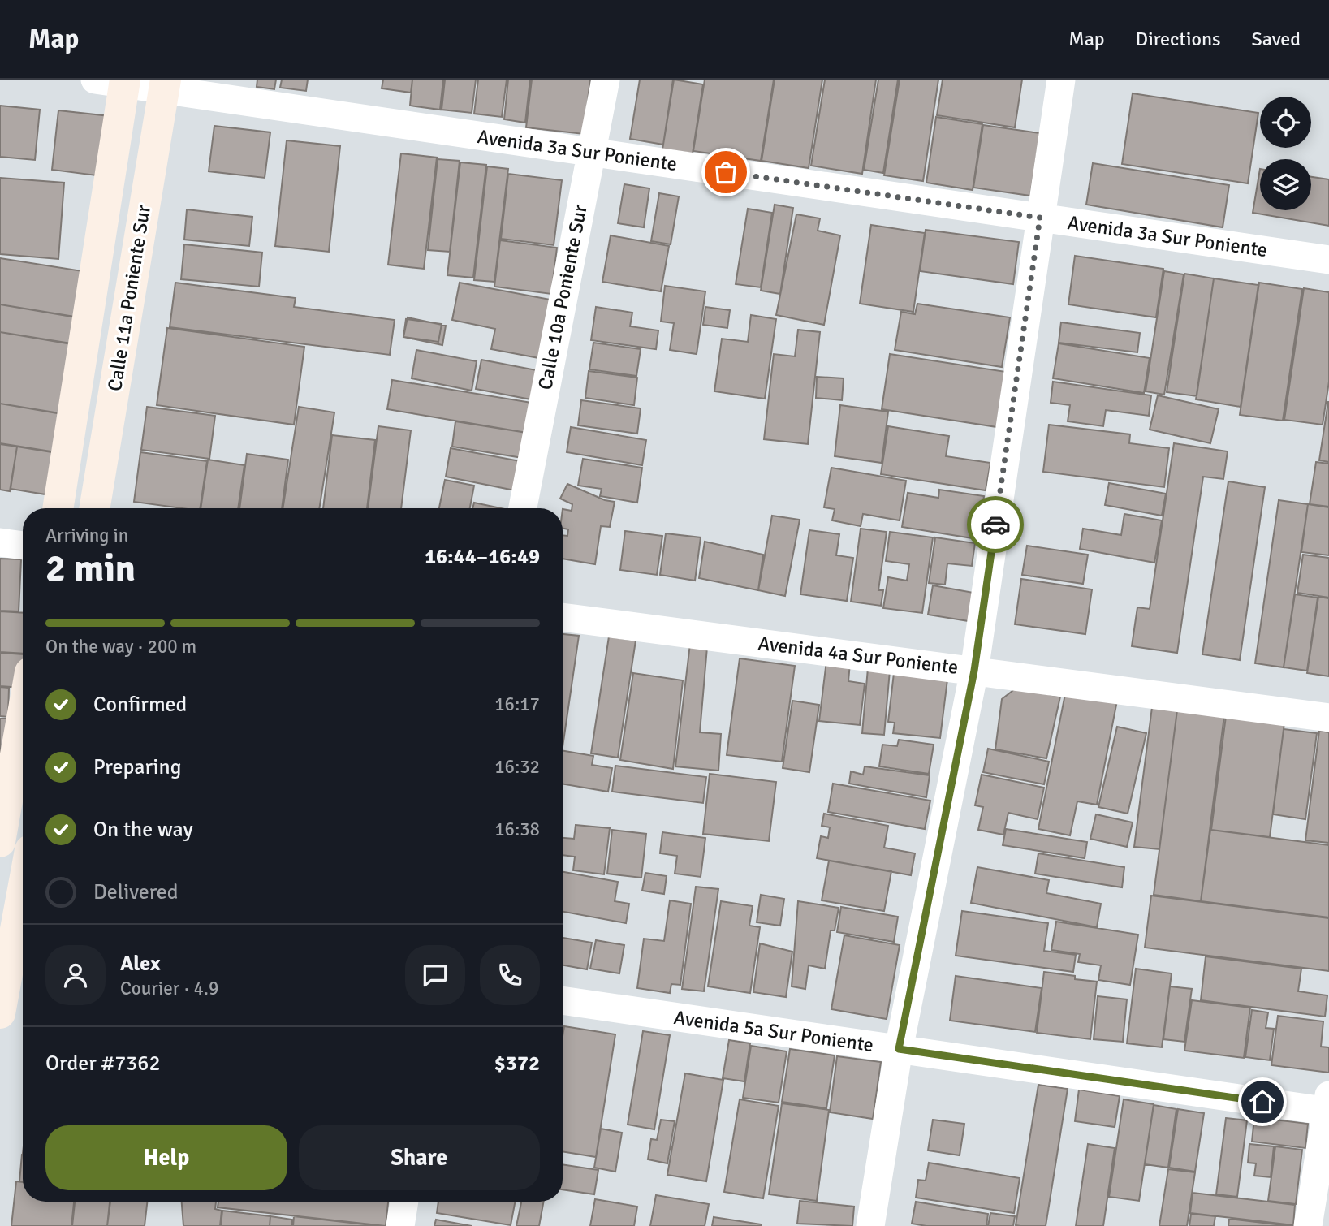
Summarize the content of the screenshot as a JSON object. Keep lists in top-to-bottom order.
{
  "streets": {
    "main road": ["Calle 11a Poniente Sur"],
    "street": [
      "Avenida 3a Sur Poniente",
      "Calle 10a Poniente Sur",
      "Avenida 4a Sur Poniente",
      "Avenida 5a Sur Poniente"
    ]
  },
  "crossings": [
    ["Avenida 3a Sur Poniente", "Calle 10a Poniente Sur"],
    ["Avenida 3a Sur Poniente", "Calle 11a Poniente Sur"]
  ],
  "page": {
    "header": "Map",
    "nav": ["Map", "Directions", "Saved"],
    "heading": ["2 min", "Arriving in", "16:44–16:49"],
    "panel": [
      "Alex",
      "Courier · 4.9",
      "Order #7362",
      "$372"
    ],
    "bar": "On the way · 200 m",
    "list": [
      ["Confirmed", "16:17"],
      ["Preparing", "16:32"],
      ["On the way", "16:38"],
      "Delivered"
    ],
    "buttons": ["Help", "Share"]
  }
}
